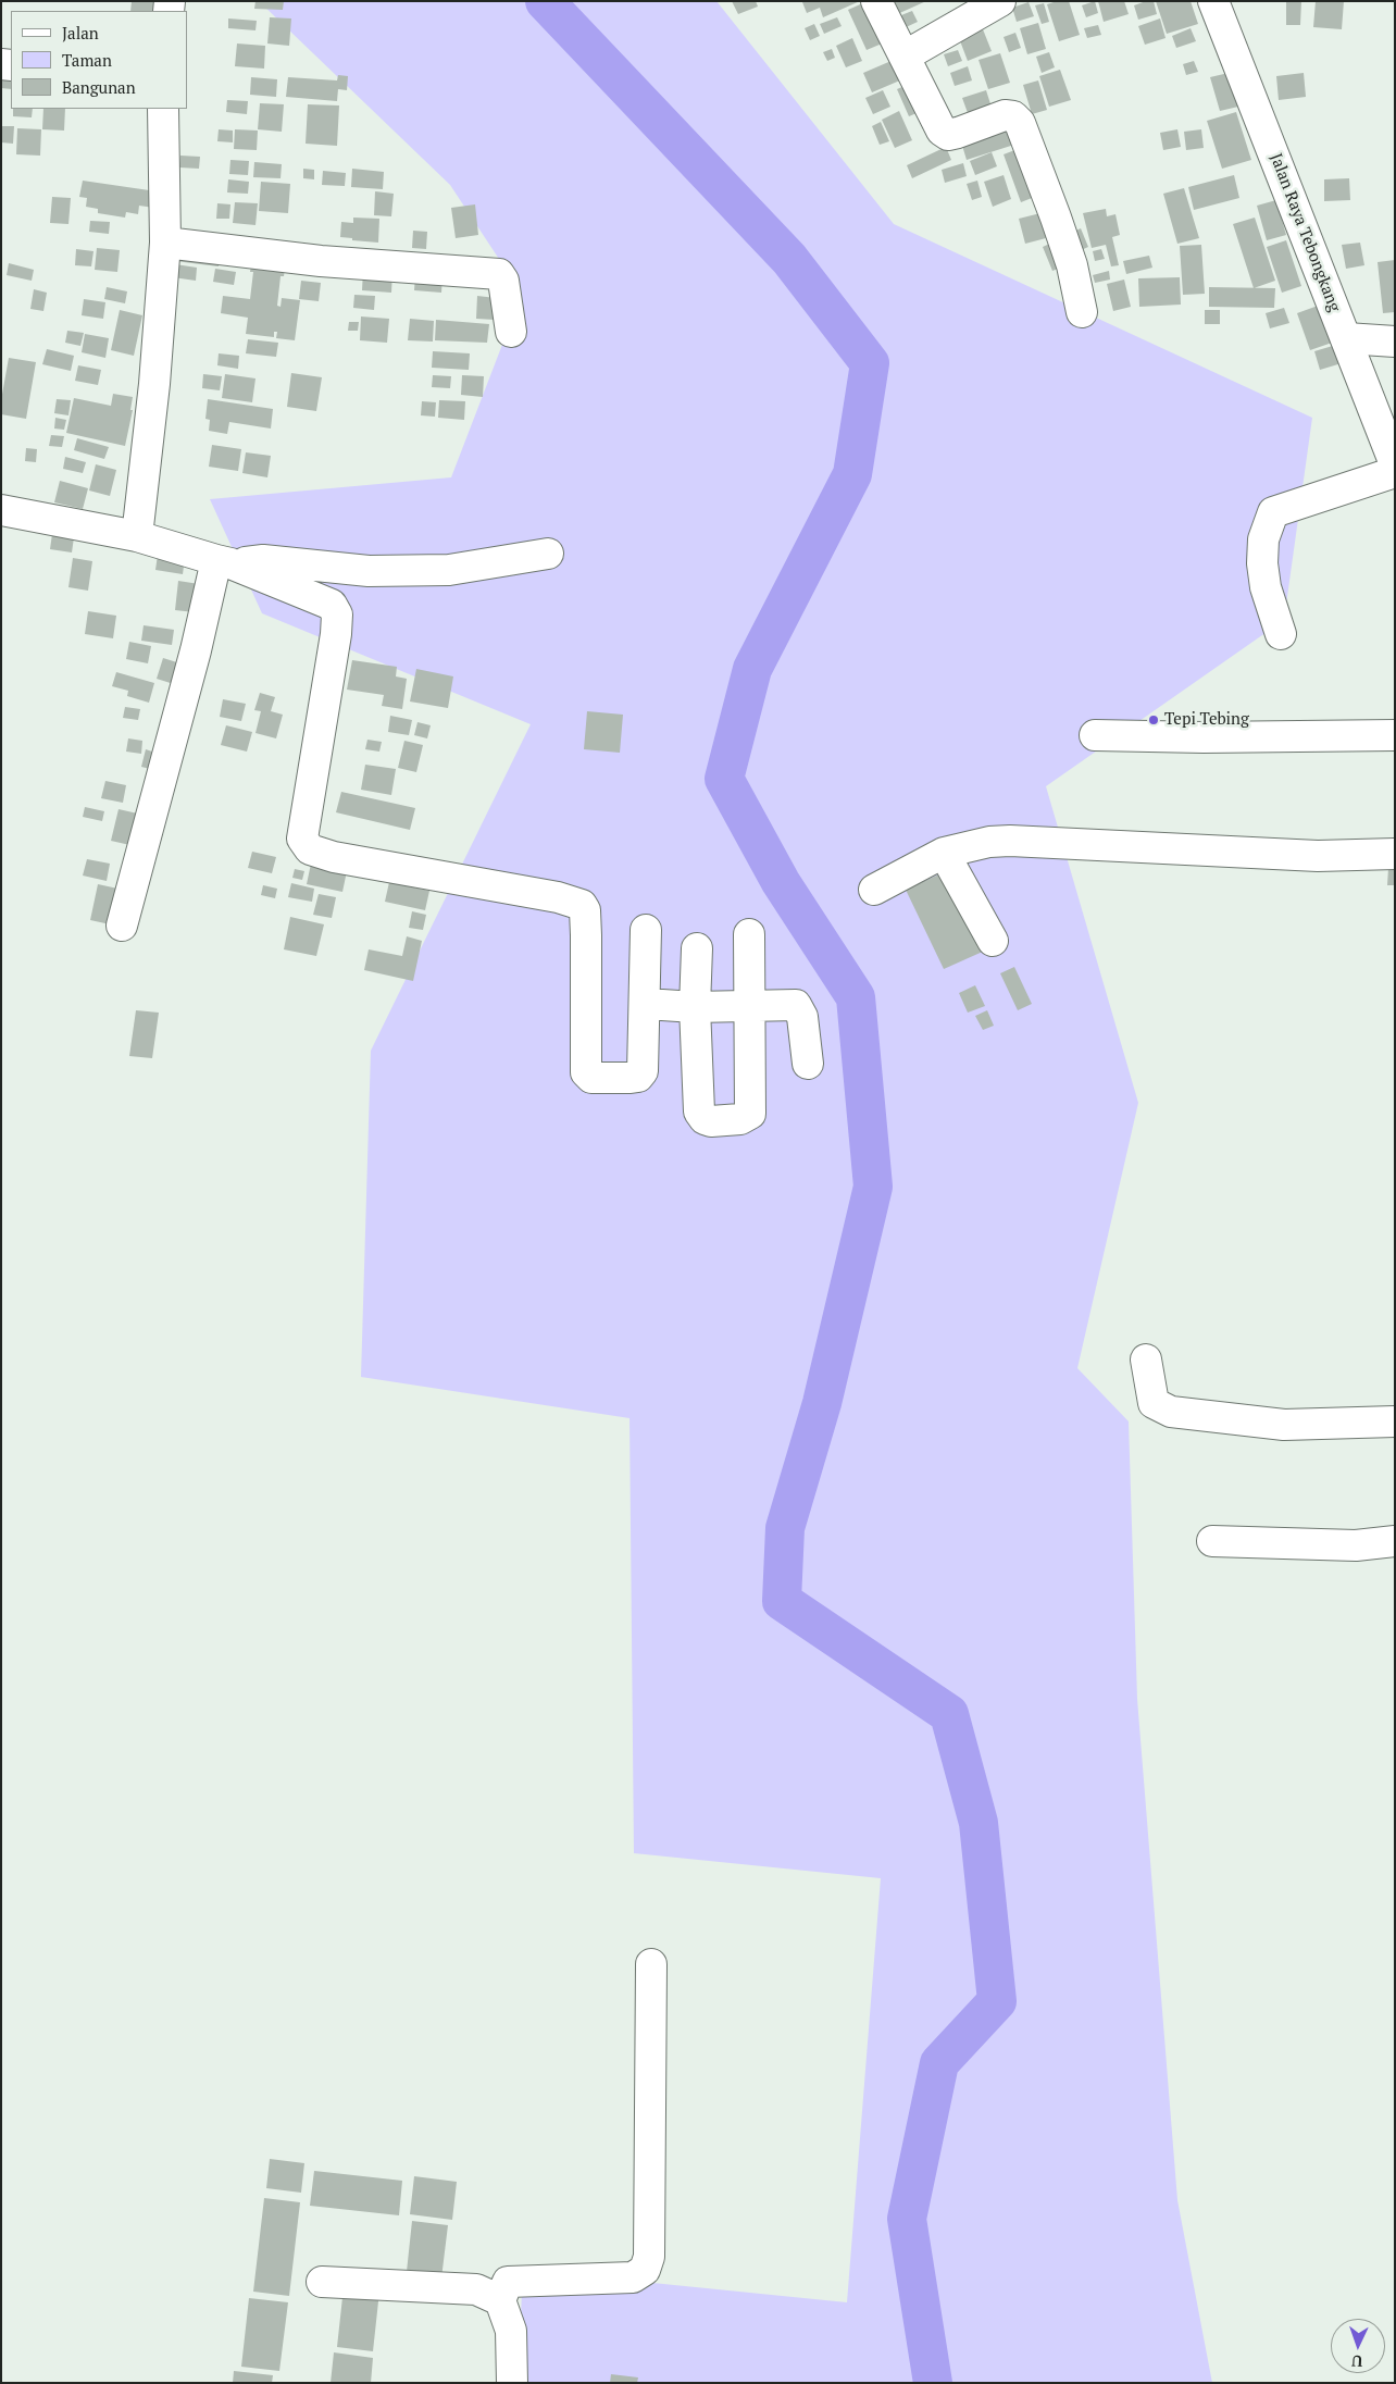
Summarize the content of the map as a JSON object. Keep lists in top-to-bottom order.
{
  "streets": {
    "street": ["Jalan Raya Tebongkang"]
  },
  "places": ["Tepi Tebing"],
  "legend": ["Jalan", "Taman", "Bangunan"],
  "north": "bottom"
}
